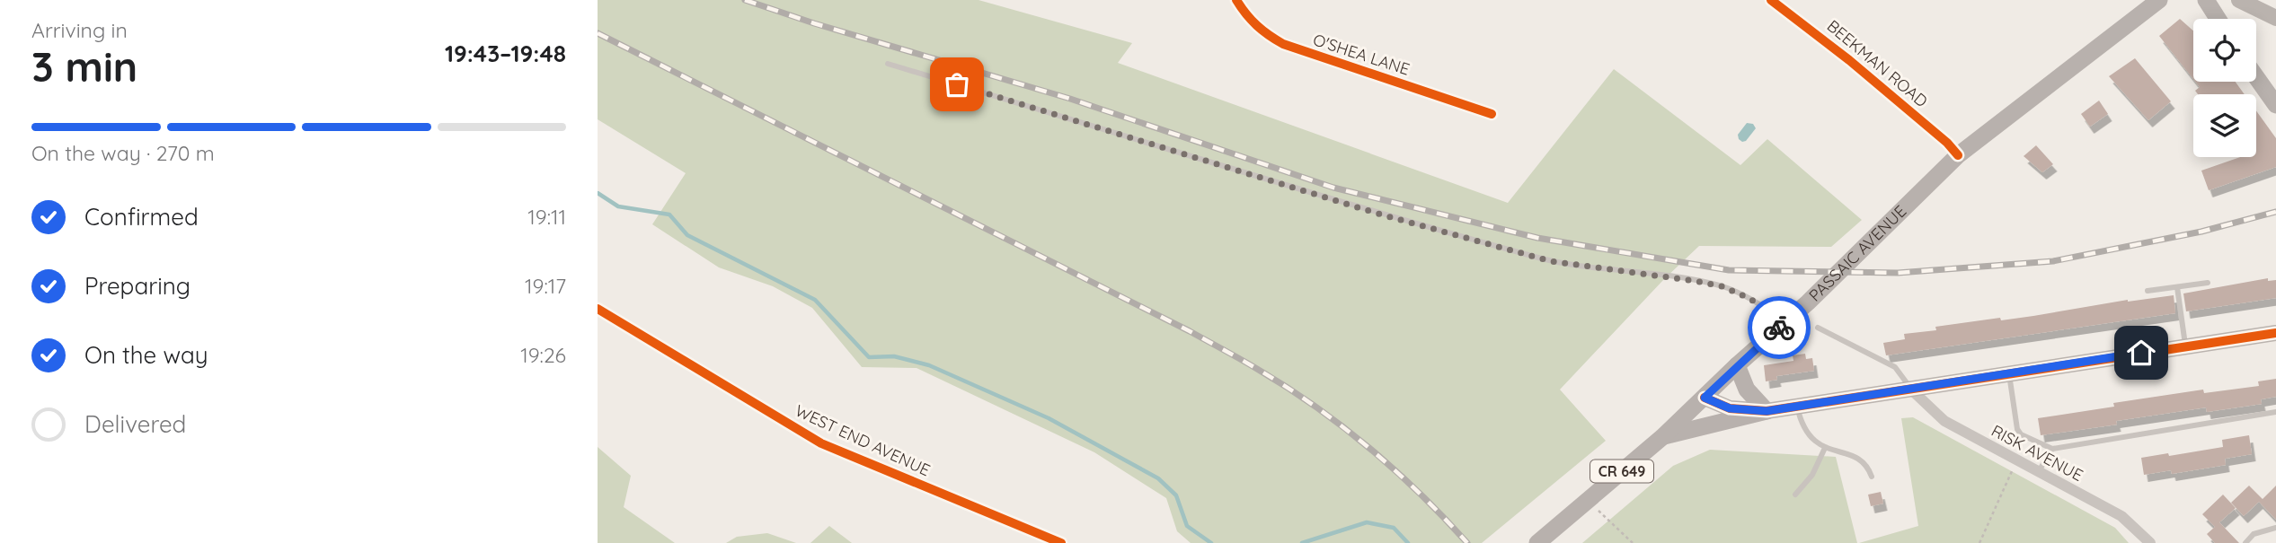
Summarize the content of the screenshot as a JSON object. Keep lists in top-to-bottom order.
{
  "streets": {
    "main road": ["PASSAIC AVENUE", "CR 649"],
    "street": [
      "O'SHEA LANE",
      "BEEKMAN ROAD",
      "WEST END AVENUE",
      "RISK AVENUE"
    ]
  },
  "crossings": [
    ["BEEKMAN ROAD", "PASSAIC AVENUE"]
  ],
  "page": {
    "heading": ["3 min", "Arriving in", "19:43–19:48"],
    "bar": "On the way · 270 m",
    "list": [
      ["Confirmed", "19:11"],
      ["Preparing", "19:17"],
      ["On the way", "19:26"],
      "Delivered"
    ]
  }
}
